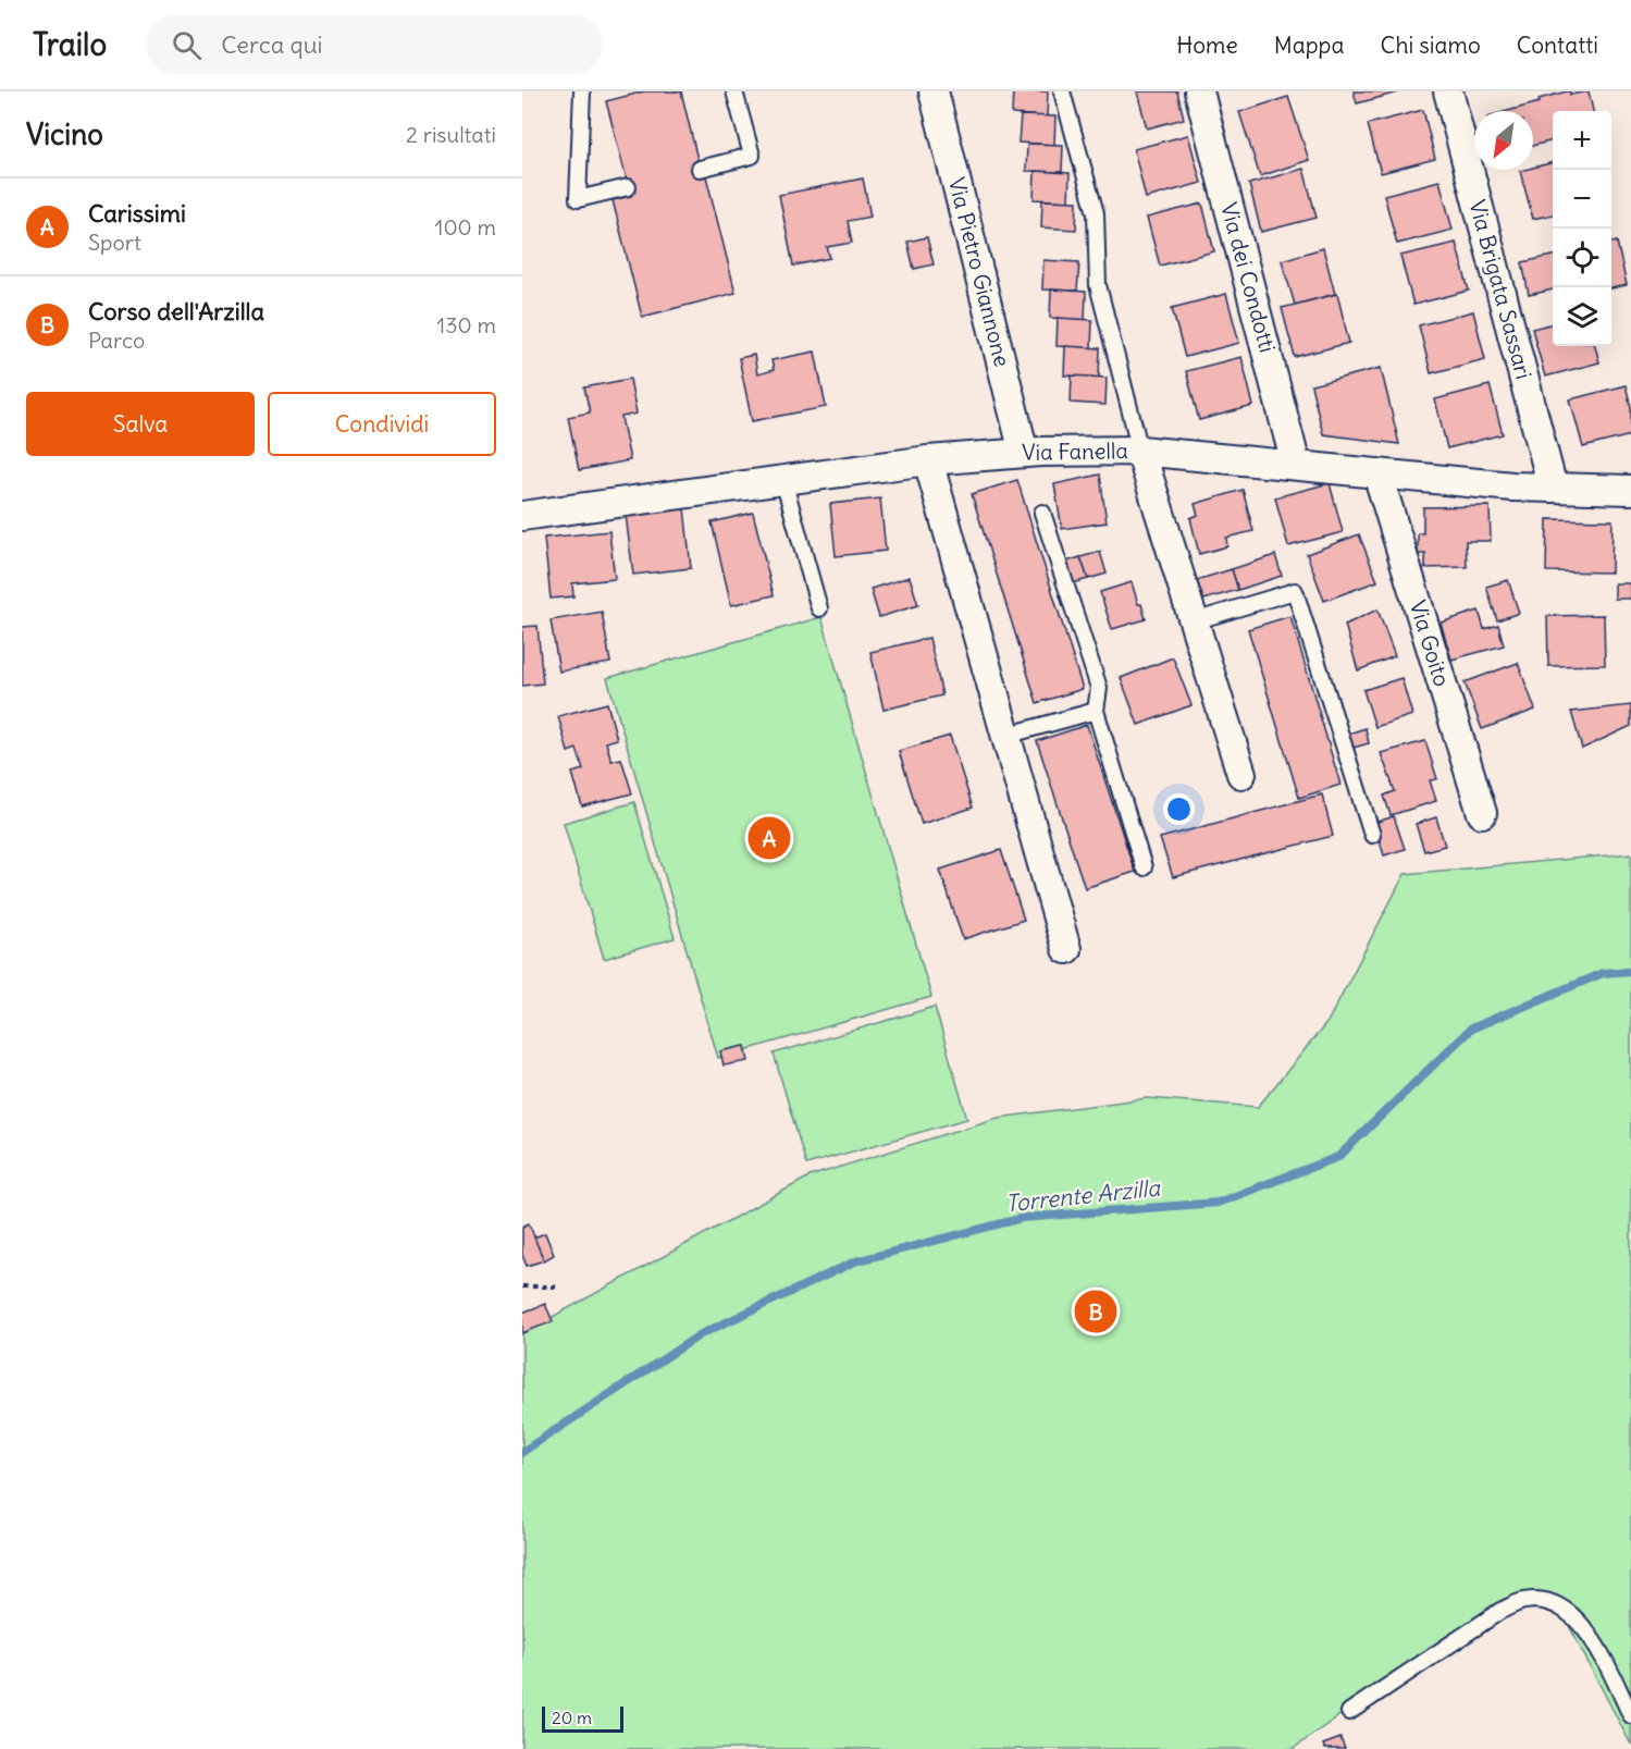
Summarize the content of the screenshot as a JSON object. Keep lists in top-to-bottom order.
{
  "streets": {
    "street": [
      "Via Pietro Giannone",
      "Via dei Condotti",
      "Via Brigata Sassari",
      "Via Fanella",
      "Via Goito"
    ]
  },
  "crossings": [
    ["Via Pietro Giannone", "Via Fanella"],
    ["Via dei Condotti", "Via Fanella"],
    ["Via Brigata Sassari", "Via Fanella"],
    ["Via Fanella", "Via Goito"]
  ],
  "water": ["Torrente Arzilla"],
  "scale_bar": "20 m",
  "north": "bottom left",
  "page": {
    "header": "Trailo",
    "search": "Cerca qui",
    "nav": [
      "Home",
      "Mappa",
      "Chi siamo",
      "Contatti"
    ],
    "heading": ["Vicino", "2 risultati"],
    "map_buttons": ["+", "−"],
    "list": [
      {
        "mark": "A",
        "name": "Carissimi",
        "note": "Sport",
        "value": "100 m"
      },
      {
        "mark": "B",
        "name": "Corso dell'Arzilla",
        "note": "Parco",
        "value": "130 m"
      }
    ],
    "buttons": ["Salva", "Condividi"],
    "pins": ["A", "B"],
    "scale": "20 m"
  }
}
